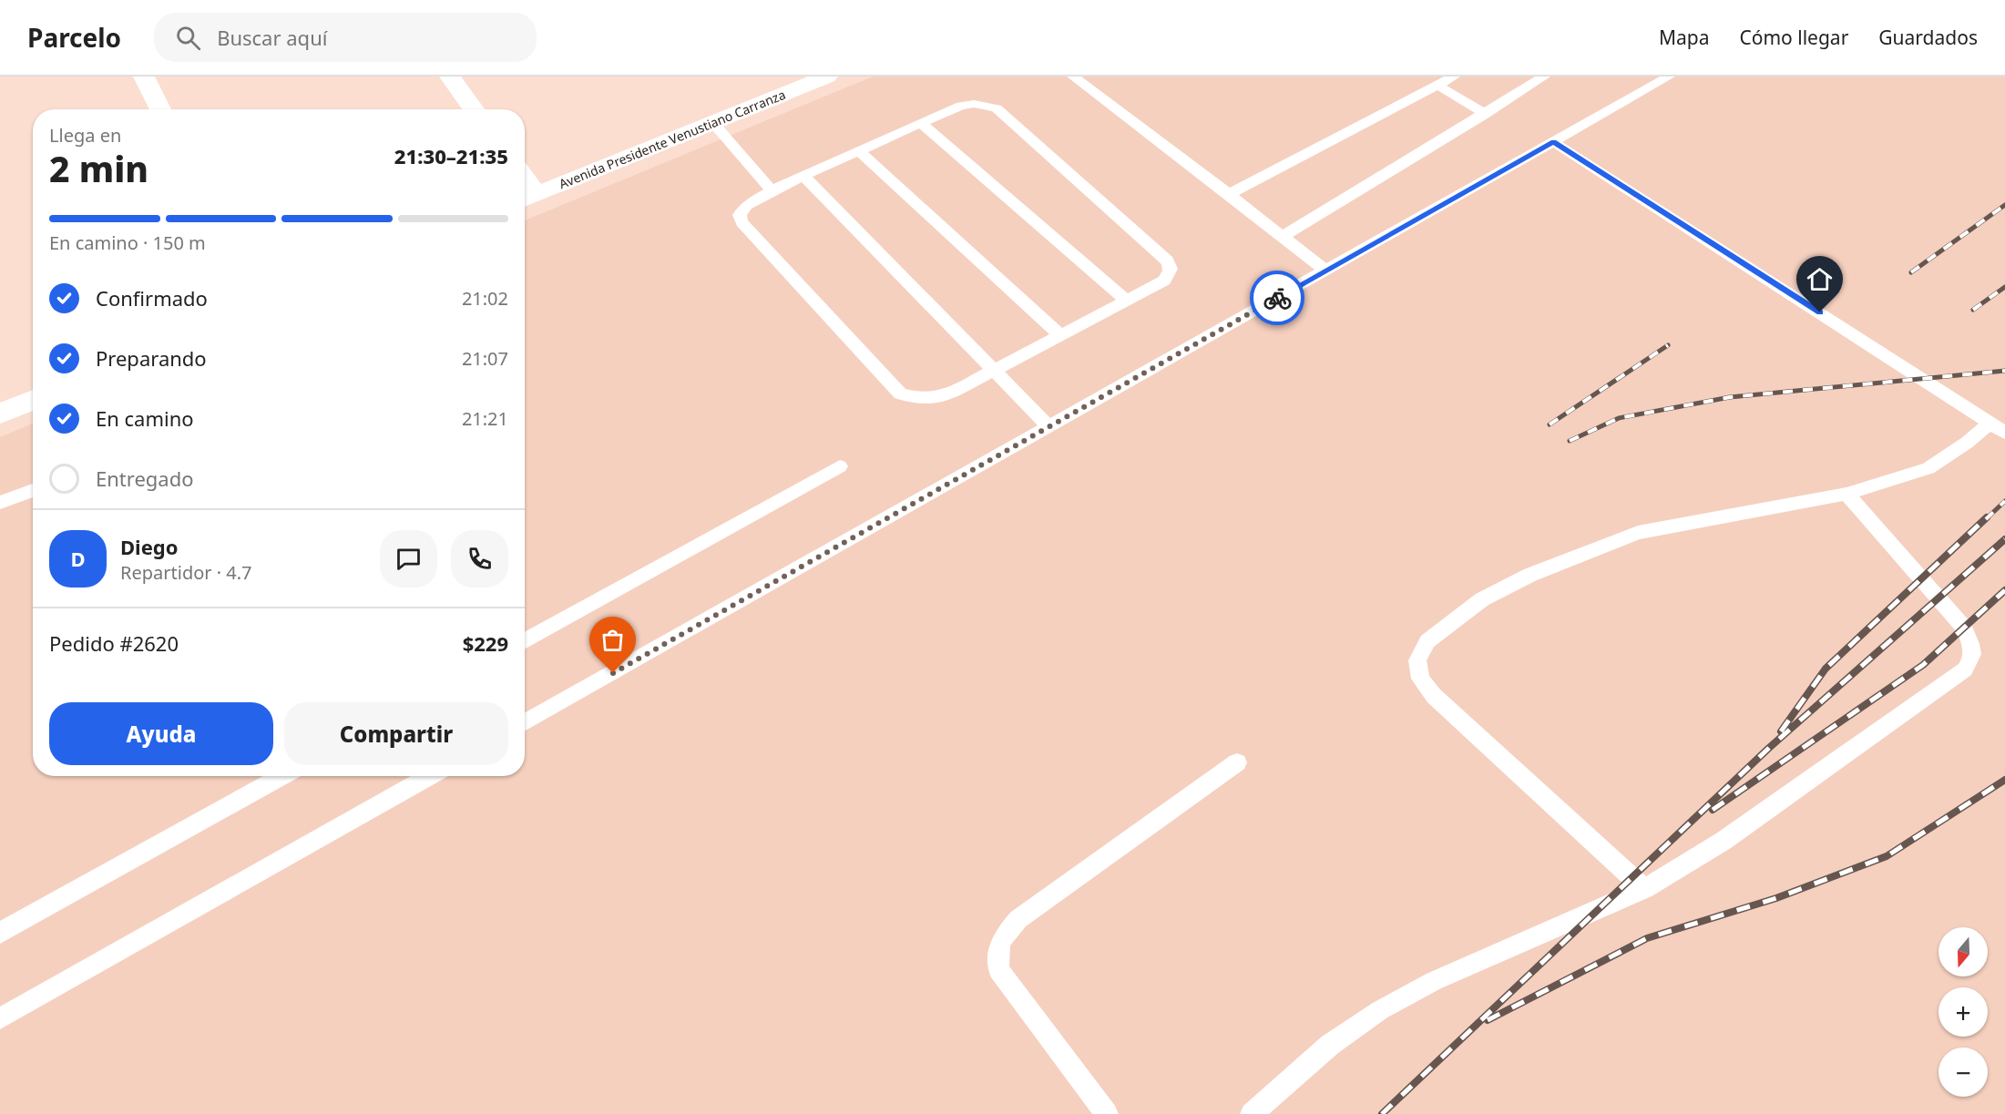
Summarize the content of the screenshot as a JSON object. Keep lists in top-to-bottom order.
{
  "streets": {
    "street": ["Avenida Presidente Venustiano Carranza"]
  },
  "north": "bottom",
  "page": {
    "header": "Parcelo",
    "search": "Buscar aquí",
    "nav": ["Mapa", "Cómo llegar", "Guardados"],
    "heading": ["2 min", "Llega en", "21:30–21:35"],
    "panel": [
      "Diego",
      "Repartidor · 4.7",
      "Pedido #2620",
      "$229"
    ],
    "bar": "En camino · 150 m",
    "list": [
      ["Confirmado", "21:02"],
      ["Preparando", "21:07"],
      ["En camino", "21:21"],
      "Entregado"
    ],
    "round": "D",
    "buttons": ["Ayuda", "Compartir"],
    "map_buttons": ["+", "−"]
  }
}
